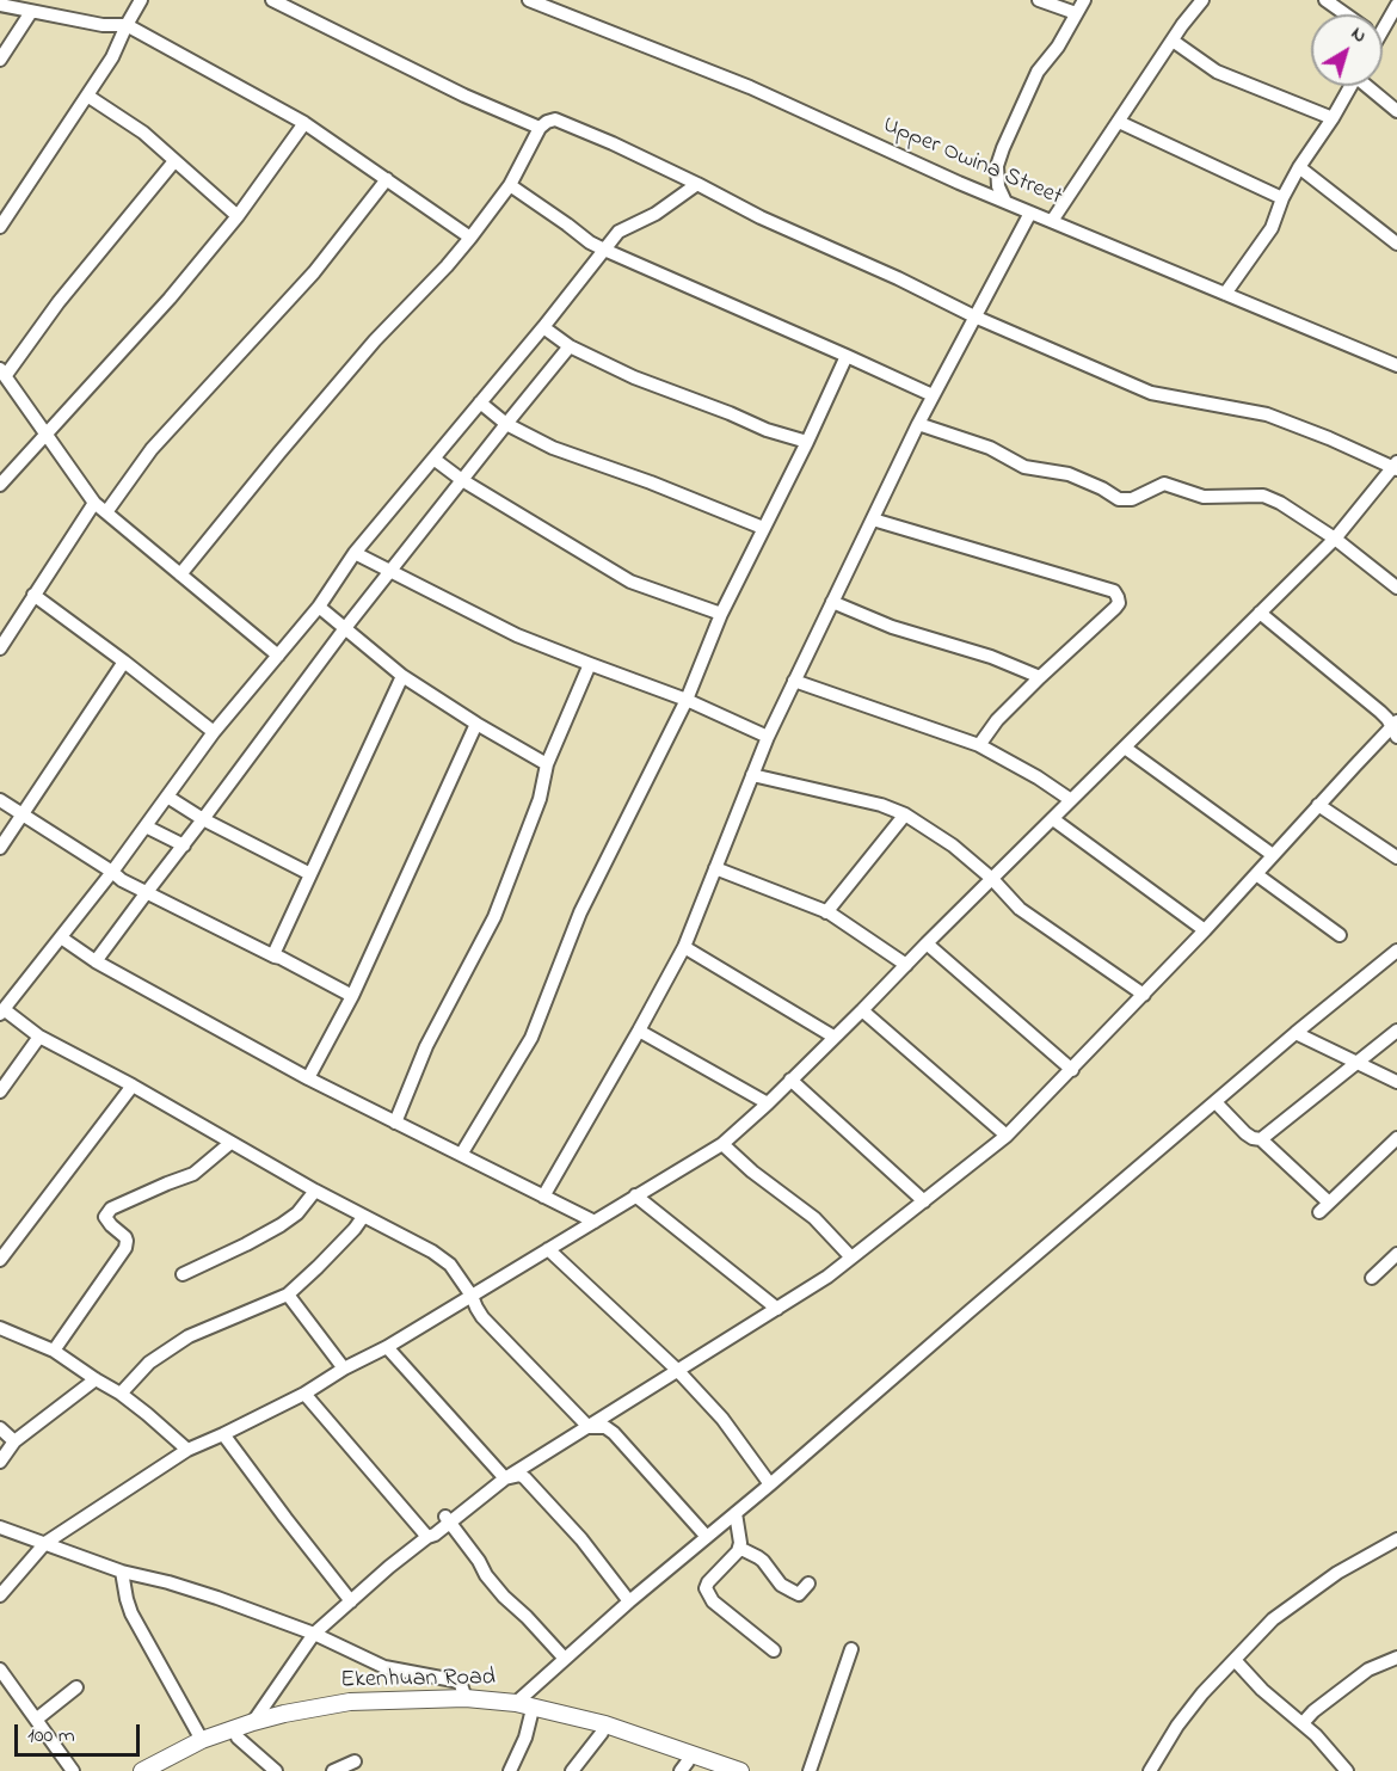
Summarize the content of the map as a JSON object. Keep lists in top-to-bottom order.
{
  "streets": {
    "main road": ["Ekenhuan Road"],
    "street": ["Upper Owina Street"]
  },
  "scale_bar": "100 m",
  "north": "top right"
}
